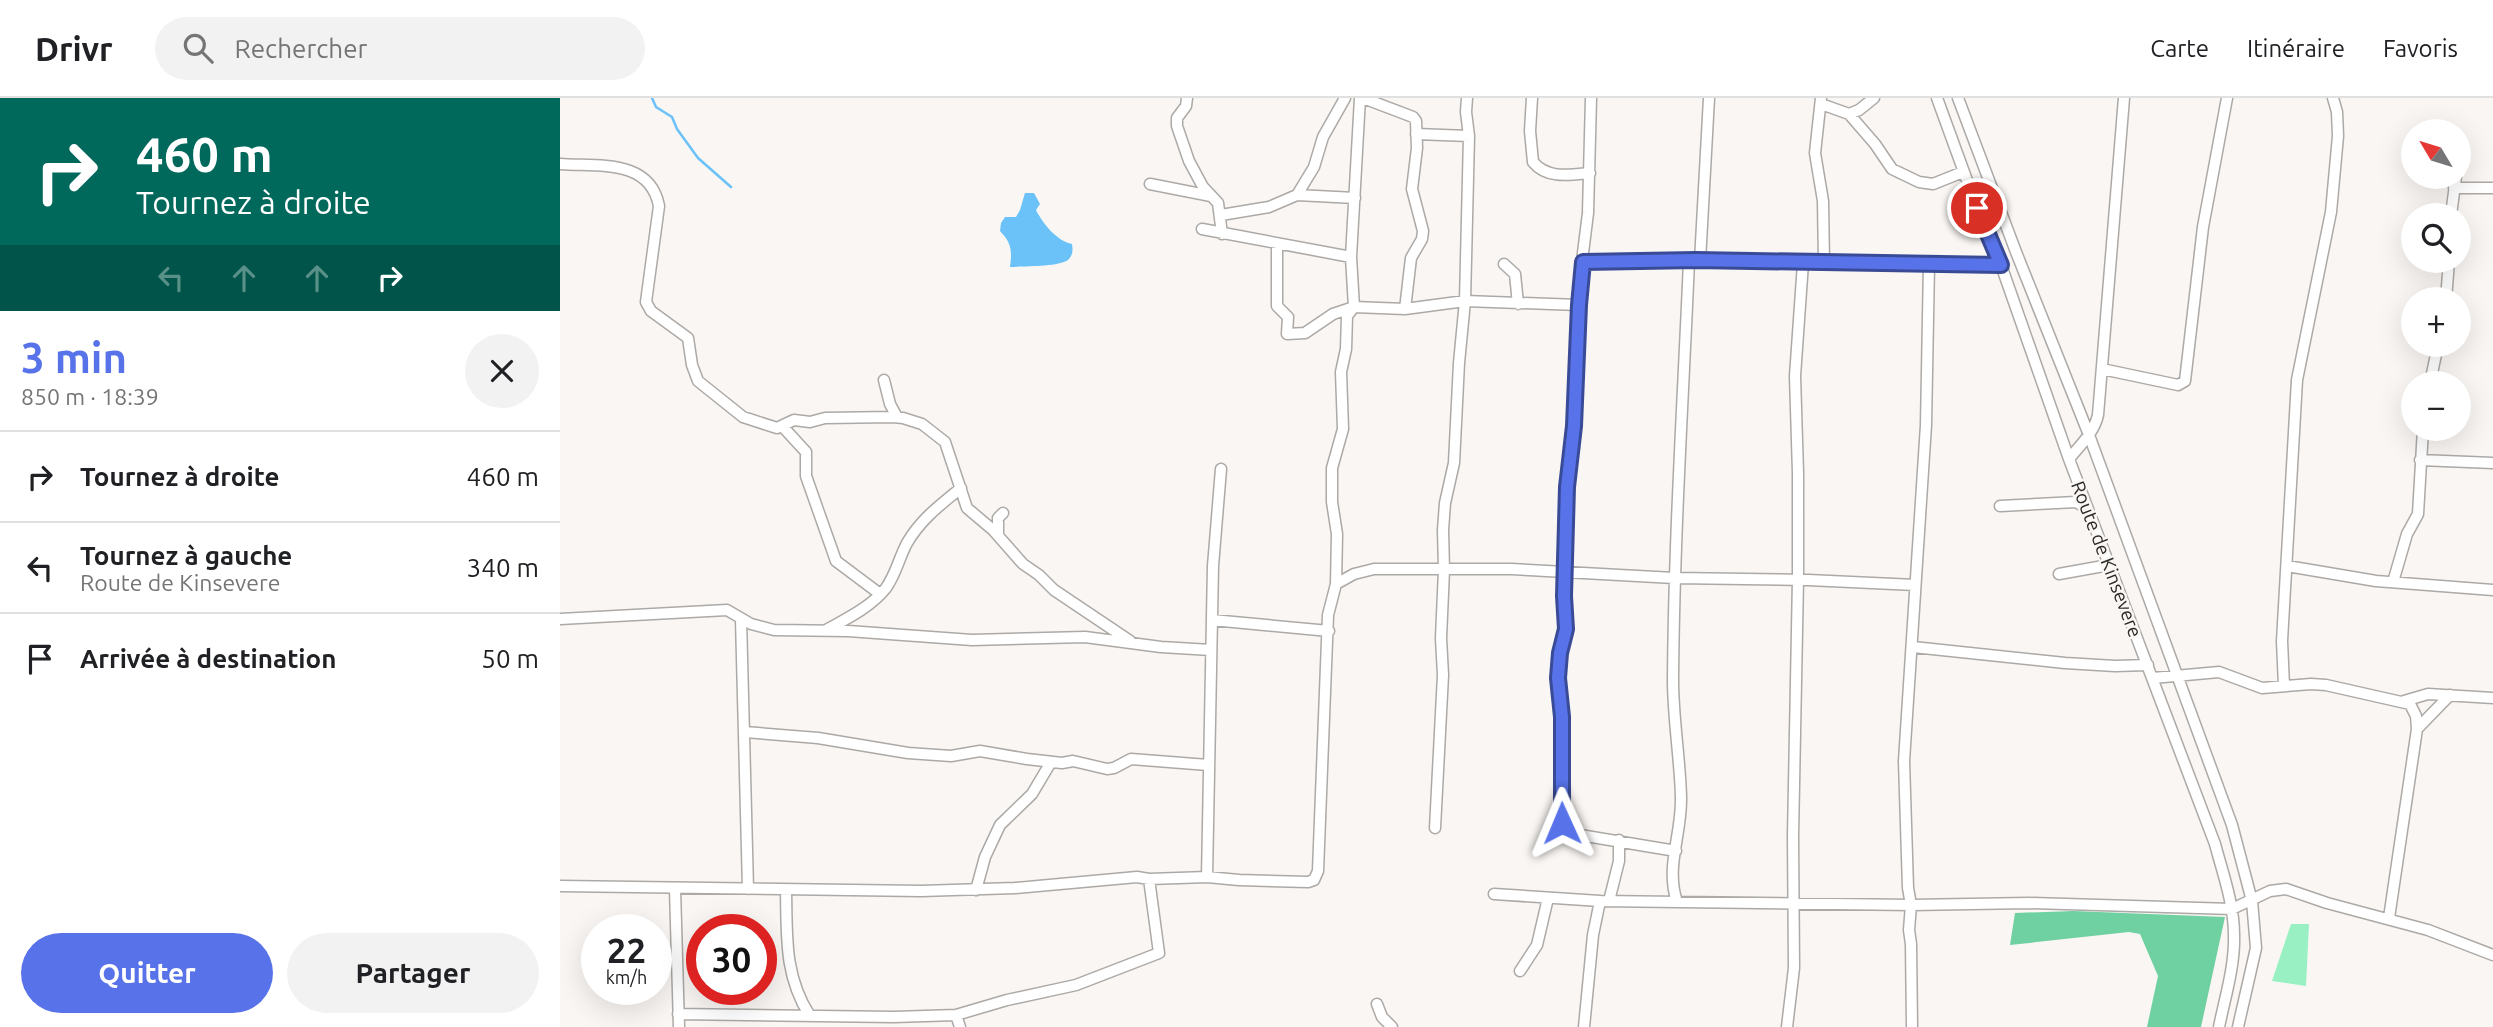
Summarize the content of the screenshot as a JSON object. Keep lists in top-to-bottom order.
{
  "streets": {
    "street": ["Route de Kinsevere"]
  },
  "north": "top left",
  "page": {
    "header": "Drivr",
    "search": "Rechercher",
    "nav": ["Carte", "Itinéraire", "Favoris"],
    "turn": ["460 m", "Tournez à droite"],
    "map_buttons": ["+", "−"],
    "heading": ["3 min", "850 m · 18:39"],
    "list": [
      {
        "name": "Tournez à droite",
        "value": "460 m"
      },
      {
        "name": "Tournez à gauche",
        "note": "Route de Kinsevere",
        "value": "340 m"
      },
      {
        "name": "Arrivée à destination",
        "value": "50 m"
      }
    ],
    "speed": "22 km/h",
    "limit": "30",
    "buttons": ["Quitter", "Partager"]
  }
}
